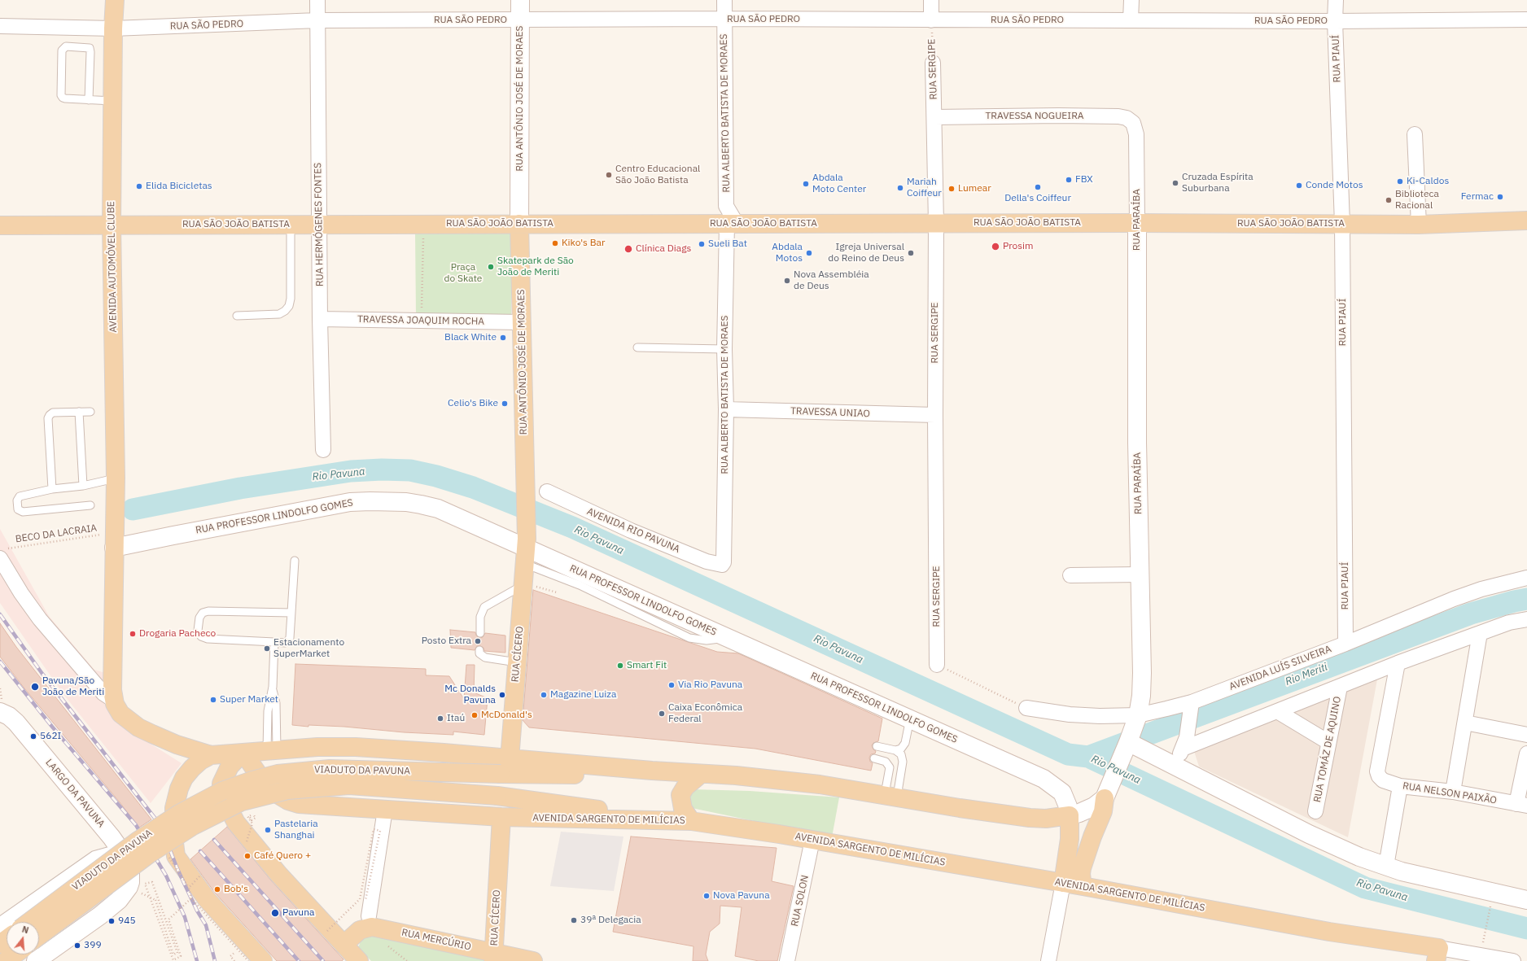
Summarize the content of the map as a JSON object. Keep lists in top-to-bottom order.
{
  "streets": {
    "main road": [
      "RUA ANTÔNIO JOSÉ DE MORAES",
      "RUA SÃO JOÃO BATISTA",
      "AVENIDA AUTOMÓVEL CLUBE",
      "RUA PROFESSOR LINDOLFO GOMES",
      "RUA CÍCERO",
      "VIADUTO DA PAVUNA",
      "AVENIDA SARGENTO DE MILÍCIAS",
      "RUA MERCÚRIO"
    ],
    "street": [
      "RUA SÃO PEDRO",
      "RUA PIAUÍ",
      "RUA SERGIPE",
      "RUA ALBERTO BATISTA DE MORAES",
      "TRAVESSA NOGUEIRA",
      "RUA PARAÍBA",
      "RUA HERMÓGENES FONTES",
      "TRAVESSA JOAQUIM ROCHA",
      "TRAVESSA UNIAO",
      "AVENIDA RIO PAVUNA",
      "AVENIDA LUÍS SILVEIRA",
      "RUA TOMÁZ DE AQUINO",
      "LARGO DA PAVUNA",
      "RUA NELSON PAIXÃO",
      "RUA SOLON"
    ],
    "path": ["BECO DA LACRAIA"]
  },
  "crossings": [
    ["RUA SÃO PEDRO", "RUA PIAUÍ"],
    ["RUA SÃO PEDRO", "RUA SERGIPE"],
    ["RUA SÃO PEDRO", "RUA ANTÔNIO JOSÉ DE MORAES"],
    ["RUA SÃO PEDRO", "RUA ALBERTO BATISTA DE MORAES"],
    ["RUA SÃO PEDRO", "RUA HERMÓGENES FONTES"],
    ["RUA SÃO PEDRO", "AVENIDA AUTOMÓVEL CLUBE"],
    ["RUA PIAUÍ", "RUA SÃO JOÃO BATISTA"],
    ["RUA PIAUÍ", "AVENIDA LUÍS SILVEIRA"],
    ["RUA SERGIPE", "TRAVESSA NOGUEIRA"],
    ["RUA SERGIPE", "RUA SÃO JOÃO BATISTA"],
    ["RUA SERGIPE", "TRAVESSA UNIAO"],
    ["RUA ANTÔNIO JOSÉ DE MORAES", "RUA SÃO JOÃO BATISTA"],
    ["RUA ANTÔNIO JOSÉ DE MORAES", "TRAVESSA JOAQUIM ROCHA"],
    ["RUA ANTÔNIO JOSÉ DE MORAES", "RUA PROFESSOR LINDOLFO GOMES"],
    ["RUA ANTÔNIO JOSÉ DE MORAES", "RUA CÍCERO"],
    ["RUA ALBERTO BATISTA DE MORAES", "RUA SÃO JOÃO BATISTA"],
    ["RUA ALBERTO BATISTA DE MORAES", "TRAVESSA UNIAO"],
    ["RUA ALBERTO BATISTA DE MORAES", "AVENIDA RIO PAVUNA"],
    ["TRAVESSA NOGUEIRA", "RUA PARAÍBA"],
    ["RUA PARAÍBA", "RUA SÃO JOÃO BATISTA"],
    ["RUA PARAÍBA", "AVENIDA LUÍS SILVEIRA"],
    ["RUA SÃO JOÃO BATISTA", "RUA HERMÓGENES FONTES"],
    ["RUA SÃO JOÃO BATISTA", "AVENIDA AUTOMÓVEL CLUBE"],
    ["RUA HERMÓGENES FONTES", "TRAVESSA JOAQUIM ROCHA"],
    ["AVENIDA AUTOMÓVEL CLUBE", "RUA PROFESSOR LINDOLFO GOMES"],
    ["AVENIDA AUTOMÓVEL CLUBE", "BECO DA LACRAIA"],
    ["RUA PROFESSOR LINDOLFO GOMES", "BECO DA LACRAIA"],
    ["RUA PROFESSOR LINDOLFO GOMES", "RUA CÍCERO"],
    ["RUA PROFESSOR LINDOLFO GOMES", "AVENIDA SARGENTO DE MILÍCIAS"],
    ["RUA CÍCERO", "VIADUTO DA PAVUNA"],
    ["RUA CÍCERO", "AVENIDA SARGENTO DE MILÍCIAS"],
    ["RUA CÍCERO", "RUA MERCÚRIO"],
    ["VIADUTO DA PAVUNA", "AVENIDA SARGENTO DE MILÍCIAS"],
    ["AVENIDA SARGENTO DE MILÍCIAS", "RUA SOLON"]
  ],
  "water": ["Rio Pavuna", "Rio Meriti"],
  "parks": ["Praça do Skate"],
  "places": [
    "Centro Educacional São João Batista",
    "FBX",
    "Ki-Caldos",
    "Cruzada Espírita Suburbana",
    "Abdala Moto Center",
    "Conde Motos",
    "Elida Bicicletas",
    "Della's Coiffeur",
    "Mariah Coiffeur",
    "Lumear",
    "Fermac",
    "Biblioteca Racional",
    "Kiko's Bar",
    "Sueli Bat",
    "Prosim",
    "Clínica Diags",
    "Abdala Motos",
    "Igreja Universal do Reino de Deus",
    "Skatepark de São João de Meriti",
    "Nova Assembléia de Deus",
    "Black White",
    "Celio's Bike",
    "Drogaria Pacheco",
    "Posto Extra",
    "Estacionamento SuperMarket",
    "Smart Fit",
    "Via Rio Pavuna",
    "Pavuna/São João de Meriti",
    "Mc Donalds Pavuna",
    "Magazine Luiza",
    "Super Market",
    "Caixa Econômica Federal",
    "McDonald's",
    "Itaú",
    "562I",
    "Pastelaria Shanghai",
    "Café Quero +",
    "Bob's",
    "Nova Pavuna",
    "Pavuna",
    "39ª Delegacia",
    "945",
    "399"
  ],
  "north": "top"
}
